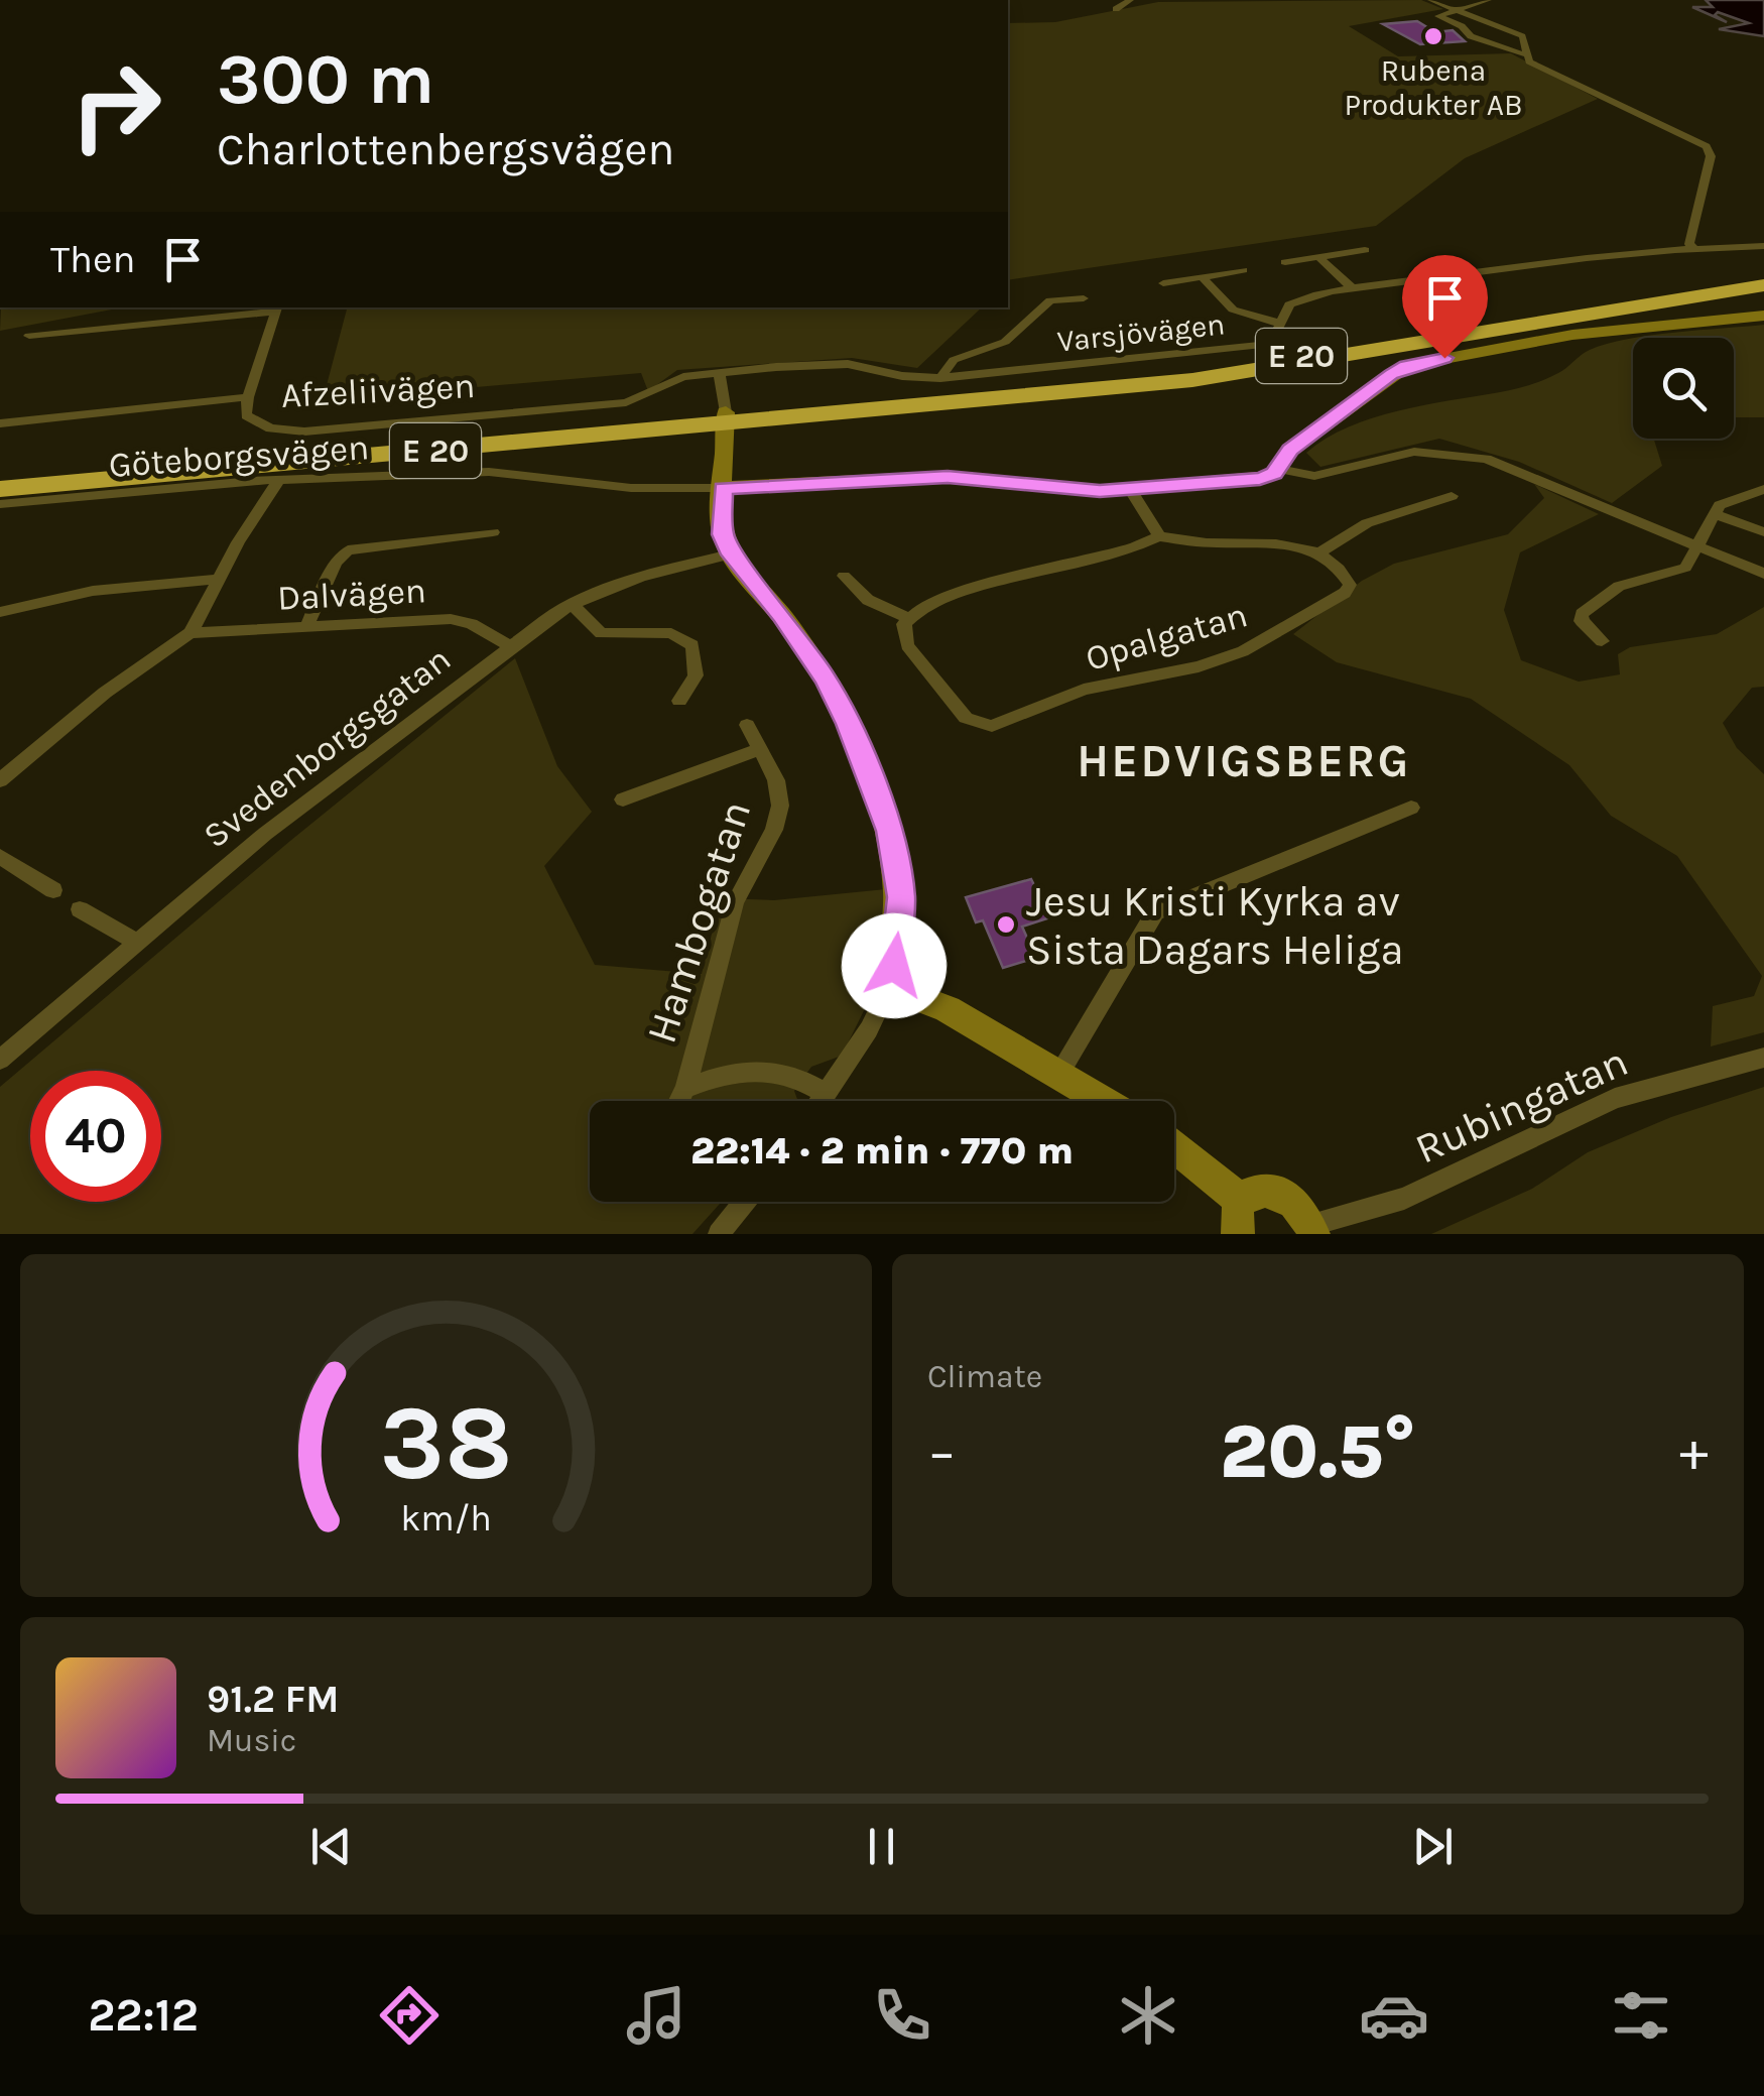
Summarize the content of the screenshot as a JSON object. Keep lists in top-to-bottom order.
{
  "streets": {
    "highway": ["E 20"],
    "street": [
      "Varsjövägen",
      "Afzeliivägen",
      "Göteborgsvägen",
      "Dalvägen",
      "Opalgatan",
      "Svedenborgsgatan",
      "Hambogatan",
      "Rubingatan"
    ]
  },
  "crossings": [
    ["Varsjövägen", "Afzeliivägen"],
    ["Dalvägen", "Svedenborgsgatan"]
  ],
  "districts": ["HEDVIGSBERG"],
  "places": ["Rubena Produkter AB", "Jesu Kristi Kyrka av Sista Dagars Heliga"],
  "page": {
    "turn": ["300 m", "Charlottenbergsvägen"],
    "then": "Then",
    "limit": "40",
    "trip": "22:14 · 2 min · 770 m",
    "tile": "Climate",
    "heat": ["−", "20.5°", "+"],
    "song": ["91.2 FM", "Music"],
    "tabs": "22:12",
    "gauge": ["38", "km/h"]
  }
}
